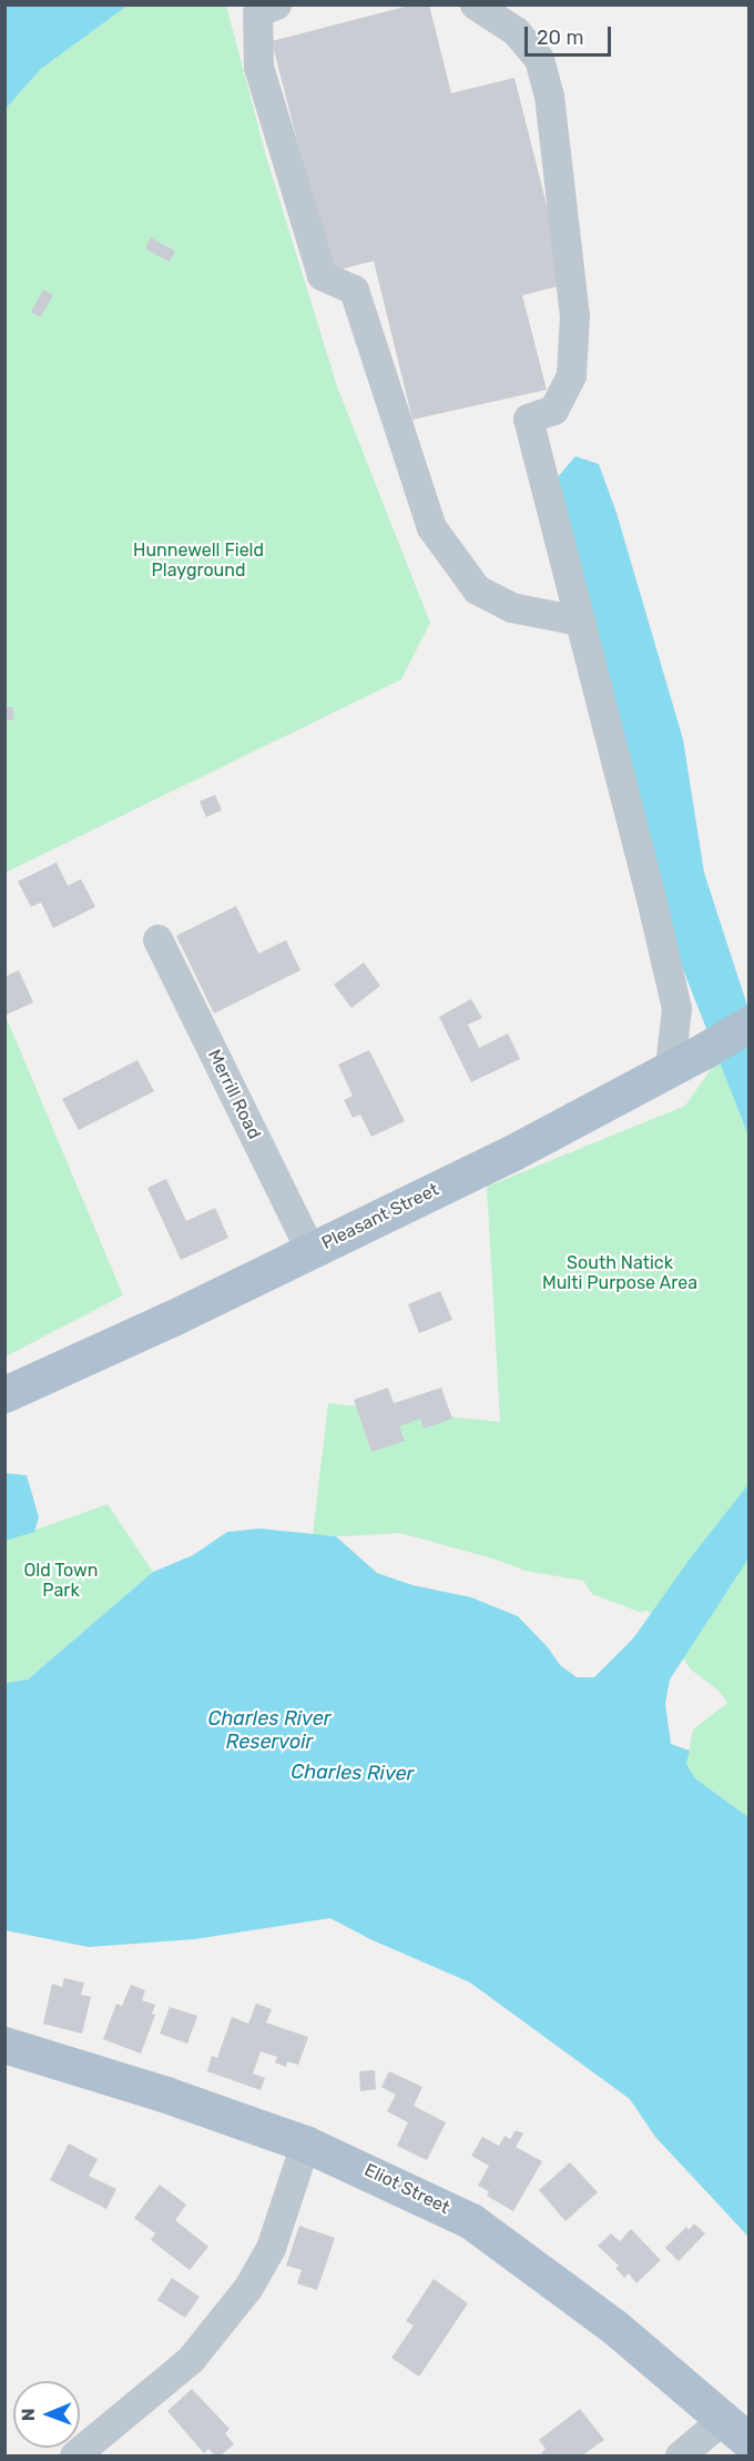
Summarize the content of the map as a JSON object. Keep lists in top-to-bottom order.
{
  "streets": {
    "main road": ["Pleasant Street", "Eliot Street"],
    "street": ["Merrill Road"]
  },
  "crossings": [
    ["Merrill Road", "Pleasant Street"]
  ],
  "water": ["Charles River Reservoir", "Charles River"],
  "parks": ["Hunnewell Field Playground", "South Natick Multi Purpose Area", "Old Town Park"],
  "scale_bar": "20 m",
  "north": "left"
}
